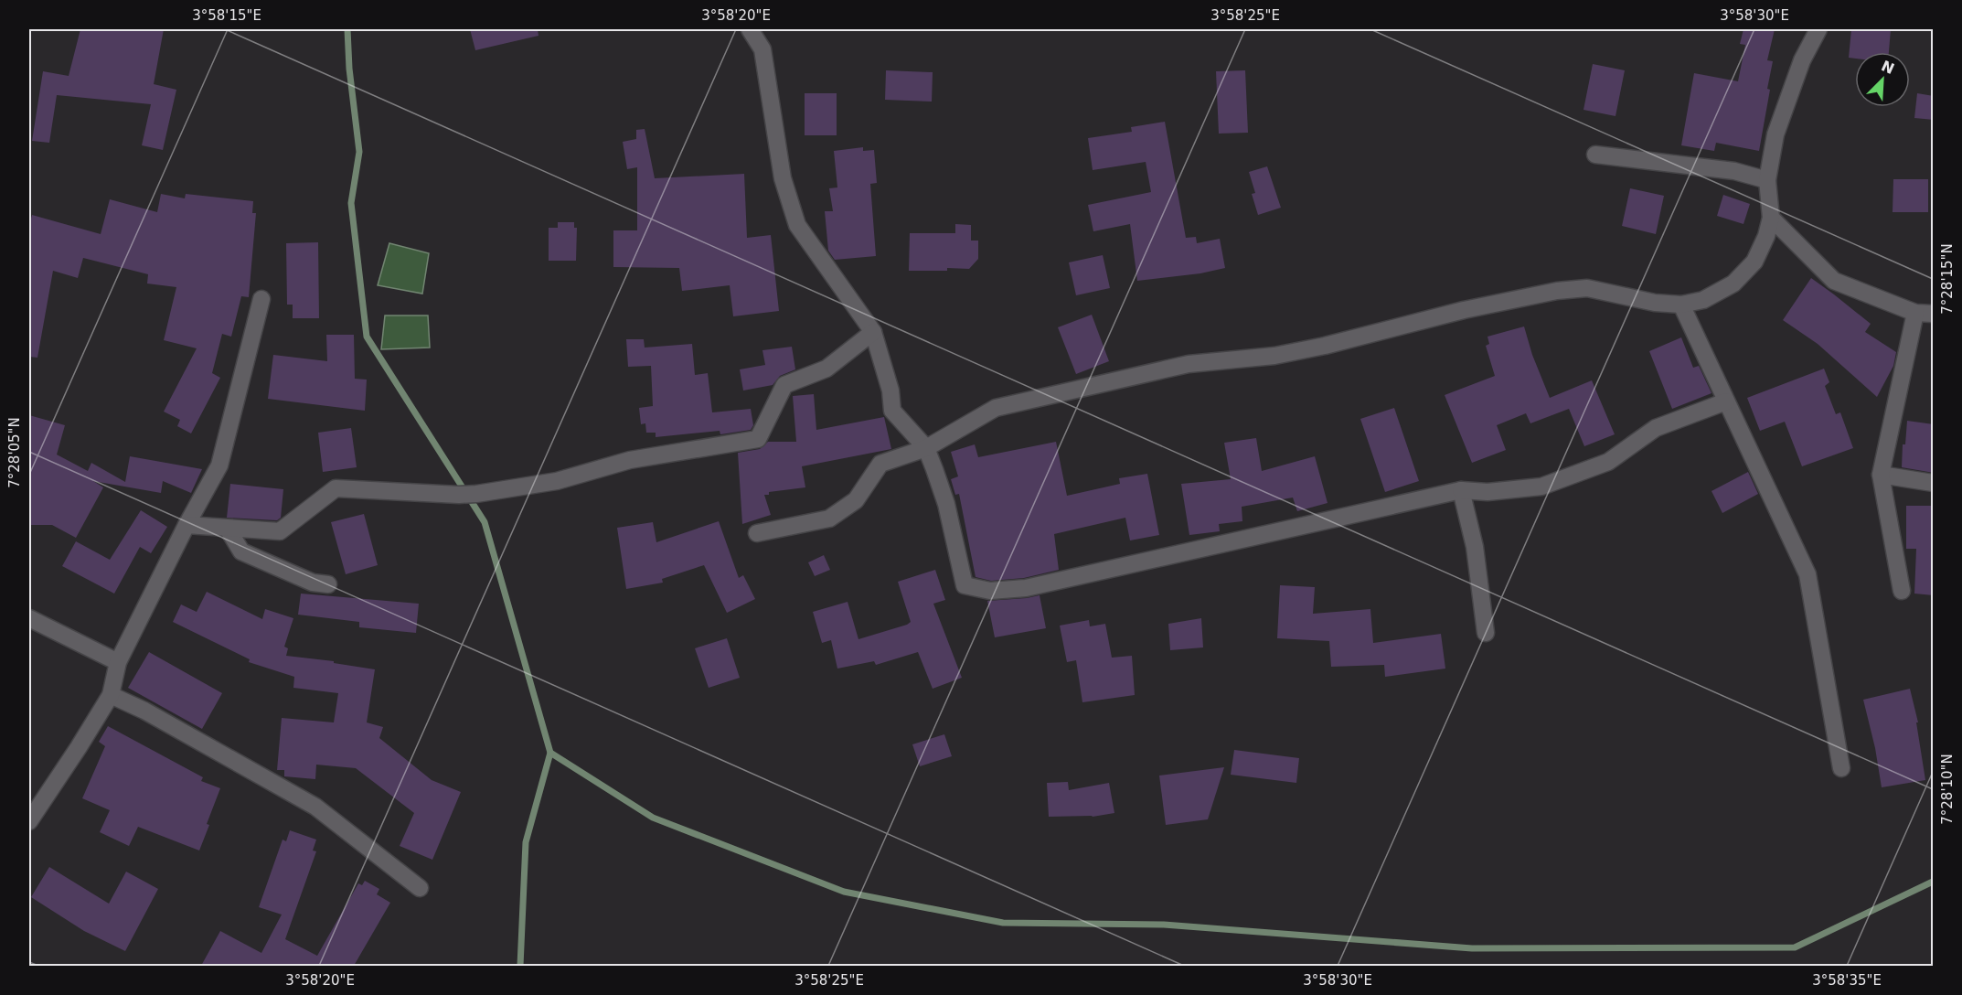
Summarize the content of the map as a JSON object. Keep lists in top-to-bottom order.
{
  "north": "top right",
  "coordinates": [
    "3°58'15\"E",
    "3°58'20\"E",
    "3°58'25\"E",
    "3°58'30\"E",
    "7°28'15\"N",
    "7°28'05\"N",
    "7°28'10\"N",
    "3°58'35\"E"
  ]
}
